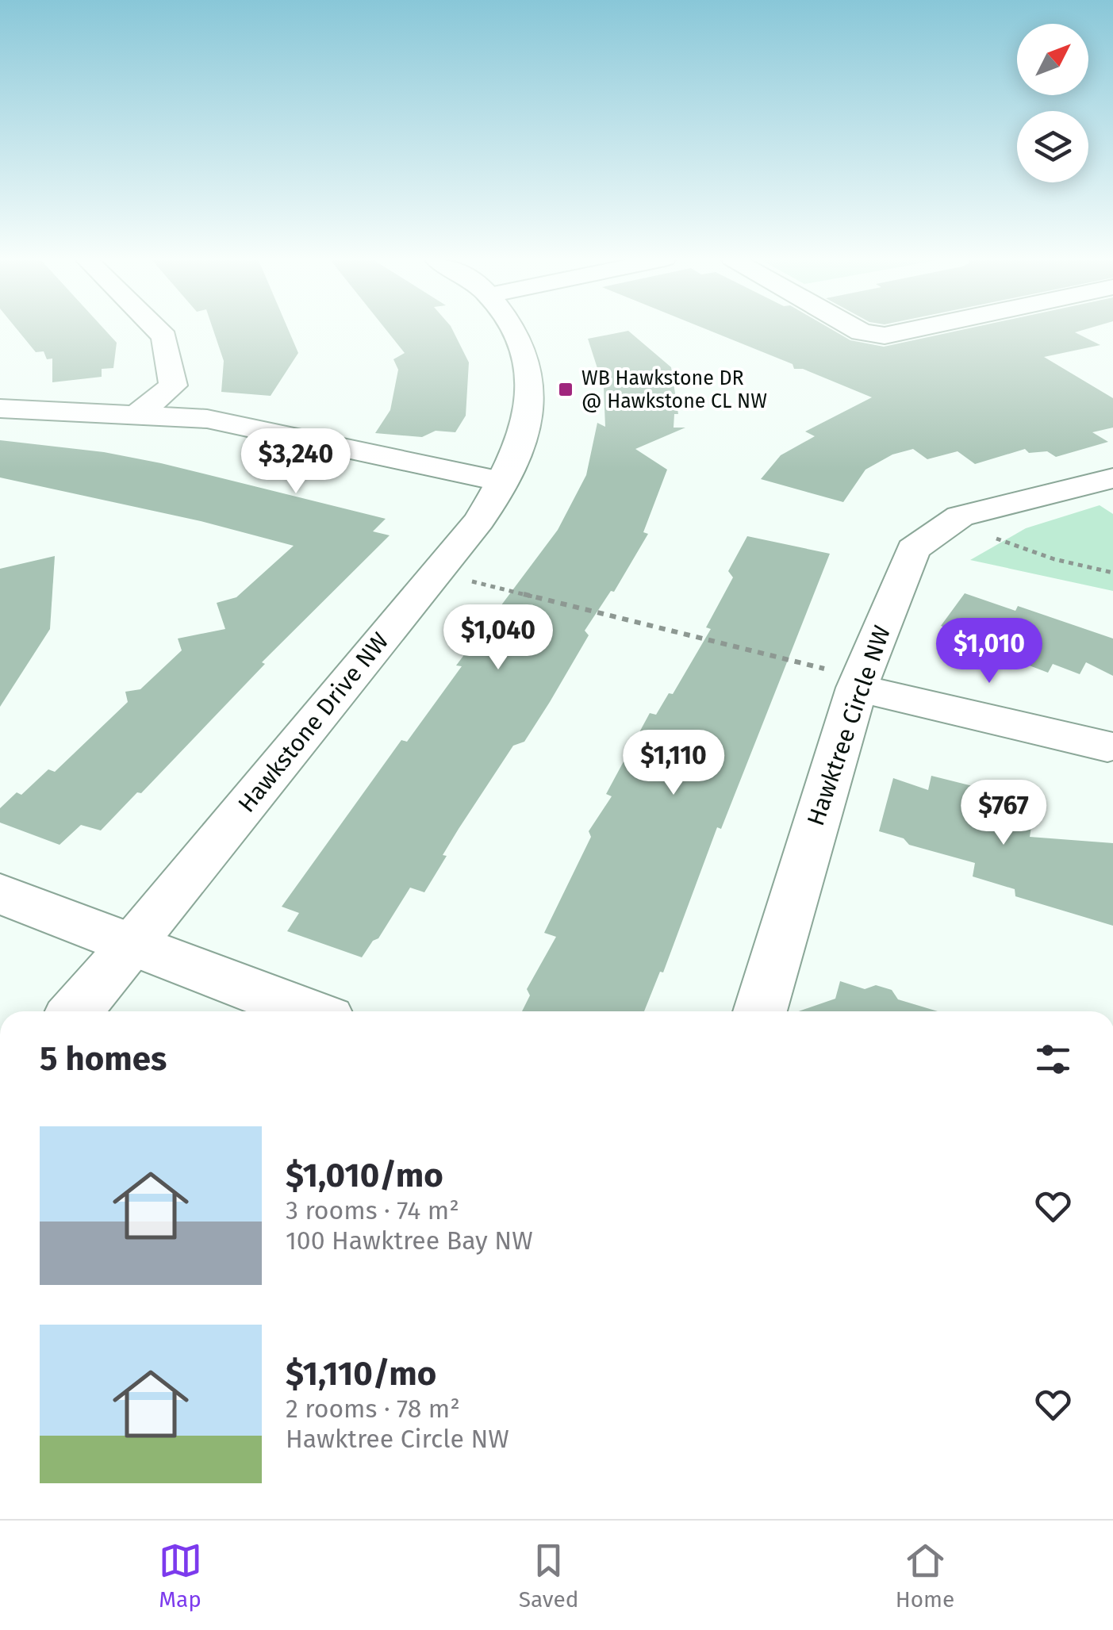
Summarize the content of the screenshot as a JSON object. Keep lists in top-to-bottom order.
{
  "streets": {
    "street": ["Hawkstone Drive NW", "Hawktree Circle NW"]
  },
  "places": {
    "transit": ["WB Hawkstone DR @ Hawkstone CL NW"]
  },
  "north": "top right",
  "page": {
    "price": [
      "$3,240",
      "$1,040",
      "$1,010",
      "$1,110",
      "$767"
    ],
    "heading": "5 homes",
    "list": [
      {
        "name": "$1,010/mo",
        "note": "3 rooms · 74 m² · 100 Hawktree Bay NW"
      },
      {
        "name": "$1,110/mo",
        "note": "2 rooms · 78 m² · Hawktree Circle NW"
      }
    ],
    "tabs": ["Map", "Saved", "Home"]
  }
}
